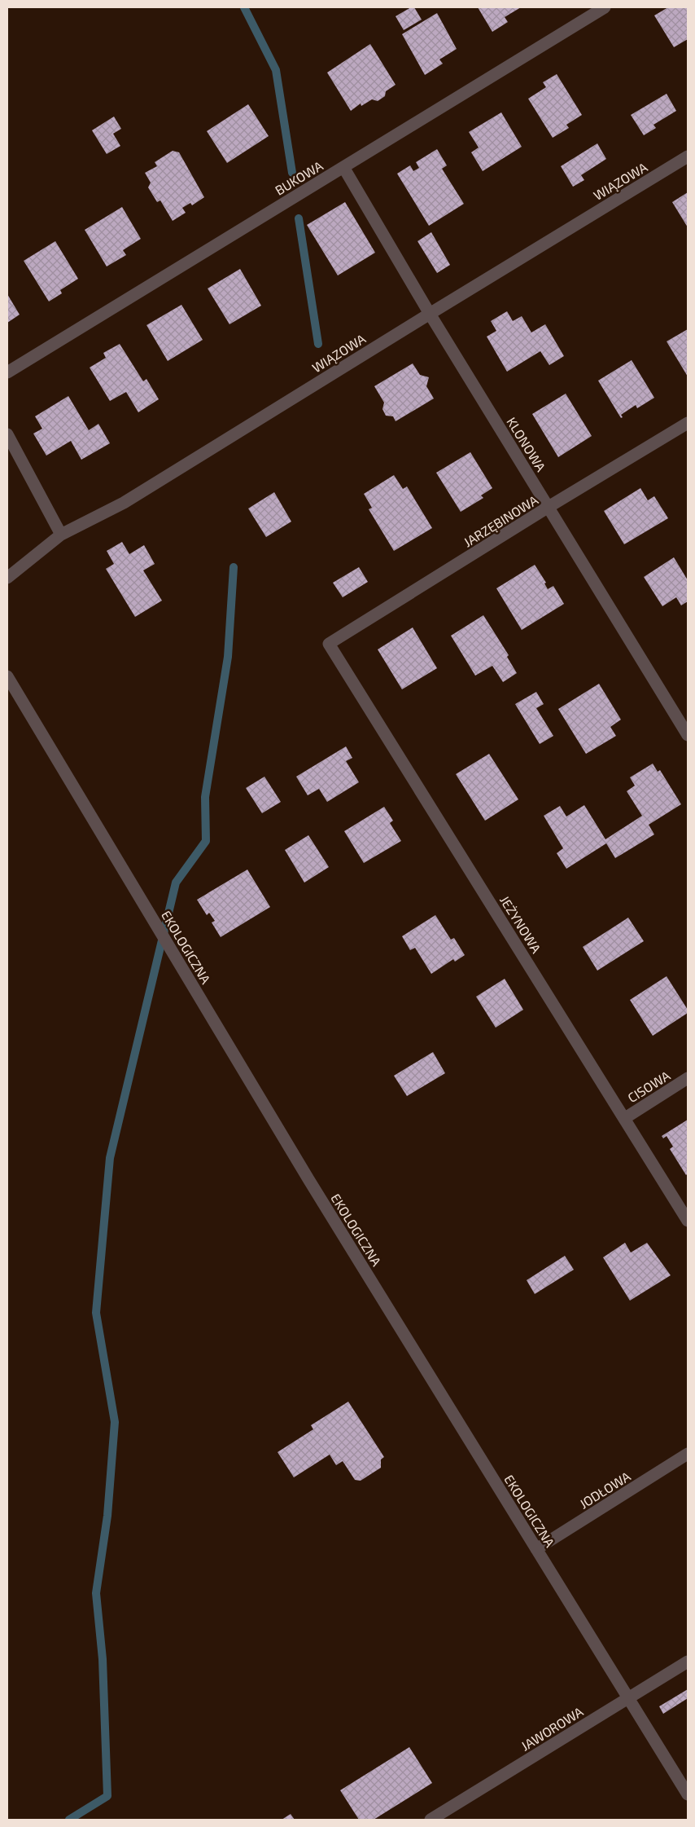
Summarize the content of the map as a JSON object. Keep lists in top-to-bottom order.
{
  "streets": {
    "street": [
      "BUKOWA",
      "WIĄZOWA",
      "KLONOWA",
      "JARZĘBINOWA",
      "JEŻYNOWA",
      "EKOLOGICZNA",
      "CISOWA",
      "JODŁOWA",
      "JAWOROWA"
    ]
  },
  "crossings": [
    ["BUKOWA", "KLONOWA"],
    ["WIĄZOWA", "KLONOWA"],
    ["KLONOWA", "JARZĘBINOWA"],
    ["JARZĘBINOWA", "JEŻYNOWA"],
    ["JEŻYNOWA", "CISOWA"],
    ["EKOLOGICZNA", "JODŁOWA"],
    ["EKOLOGICZNA", "JAWOROWA"]
  ]
}
